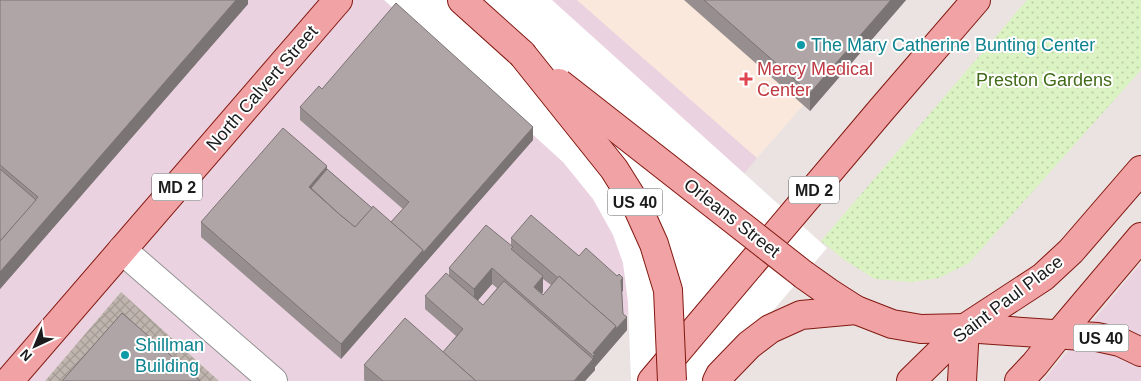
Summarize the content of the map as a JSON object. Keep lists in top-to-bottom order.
{
  "streets": {
    "main road": [
      "North Calvert Street",
      "MD 2",
      "US 40",
      "Orleans Street",
      "Saint Paul Place"
    ]
  },
  "crossings": [
    ["US 40", "Orleans Street"],
    ["US 40", "Saint Paul Place"],
    ["Orleans Street", "Saint Paul Place"]
  ],
  "parks": ["Preston Gardens"],
  "places": {
    "other": ["The Mary Catherine Bunting Center", "Shillman Building"],
    "health": ["Mercy Medical Center"]
  },
  "north": "bottom left"
}
